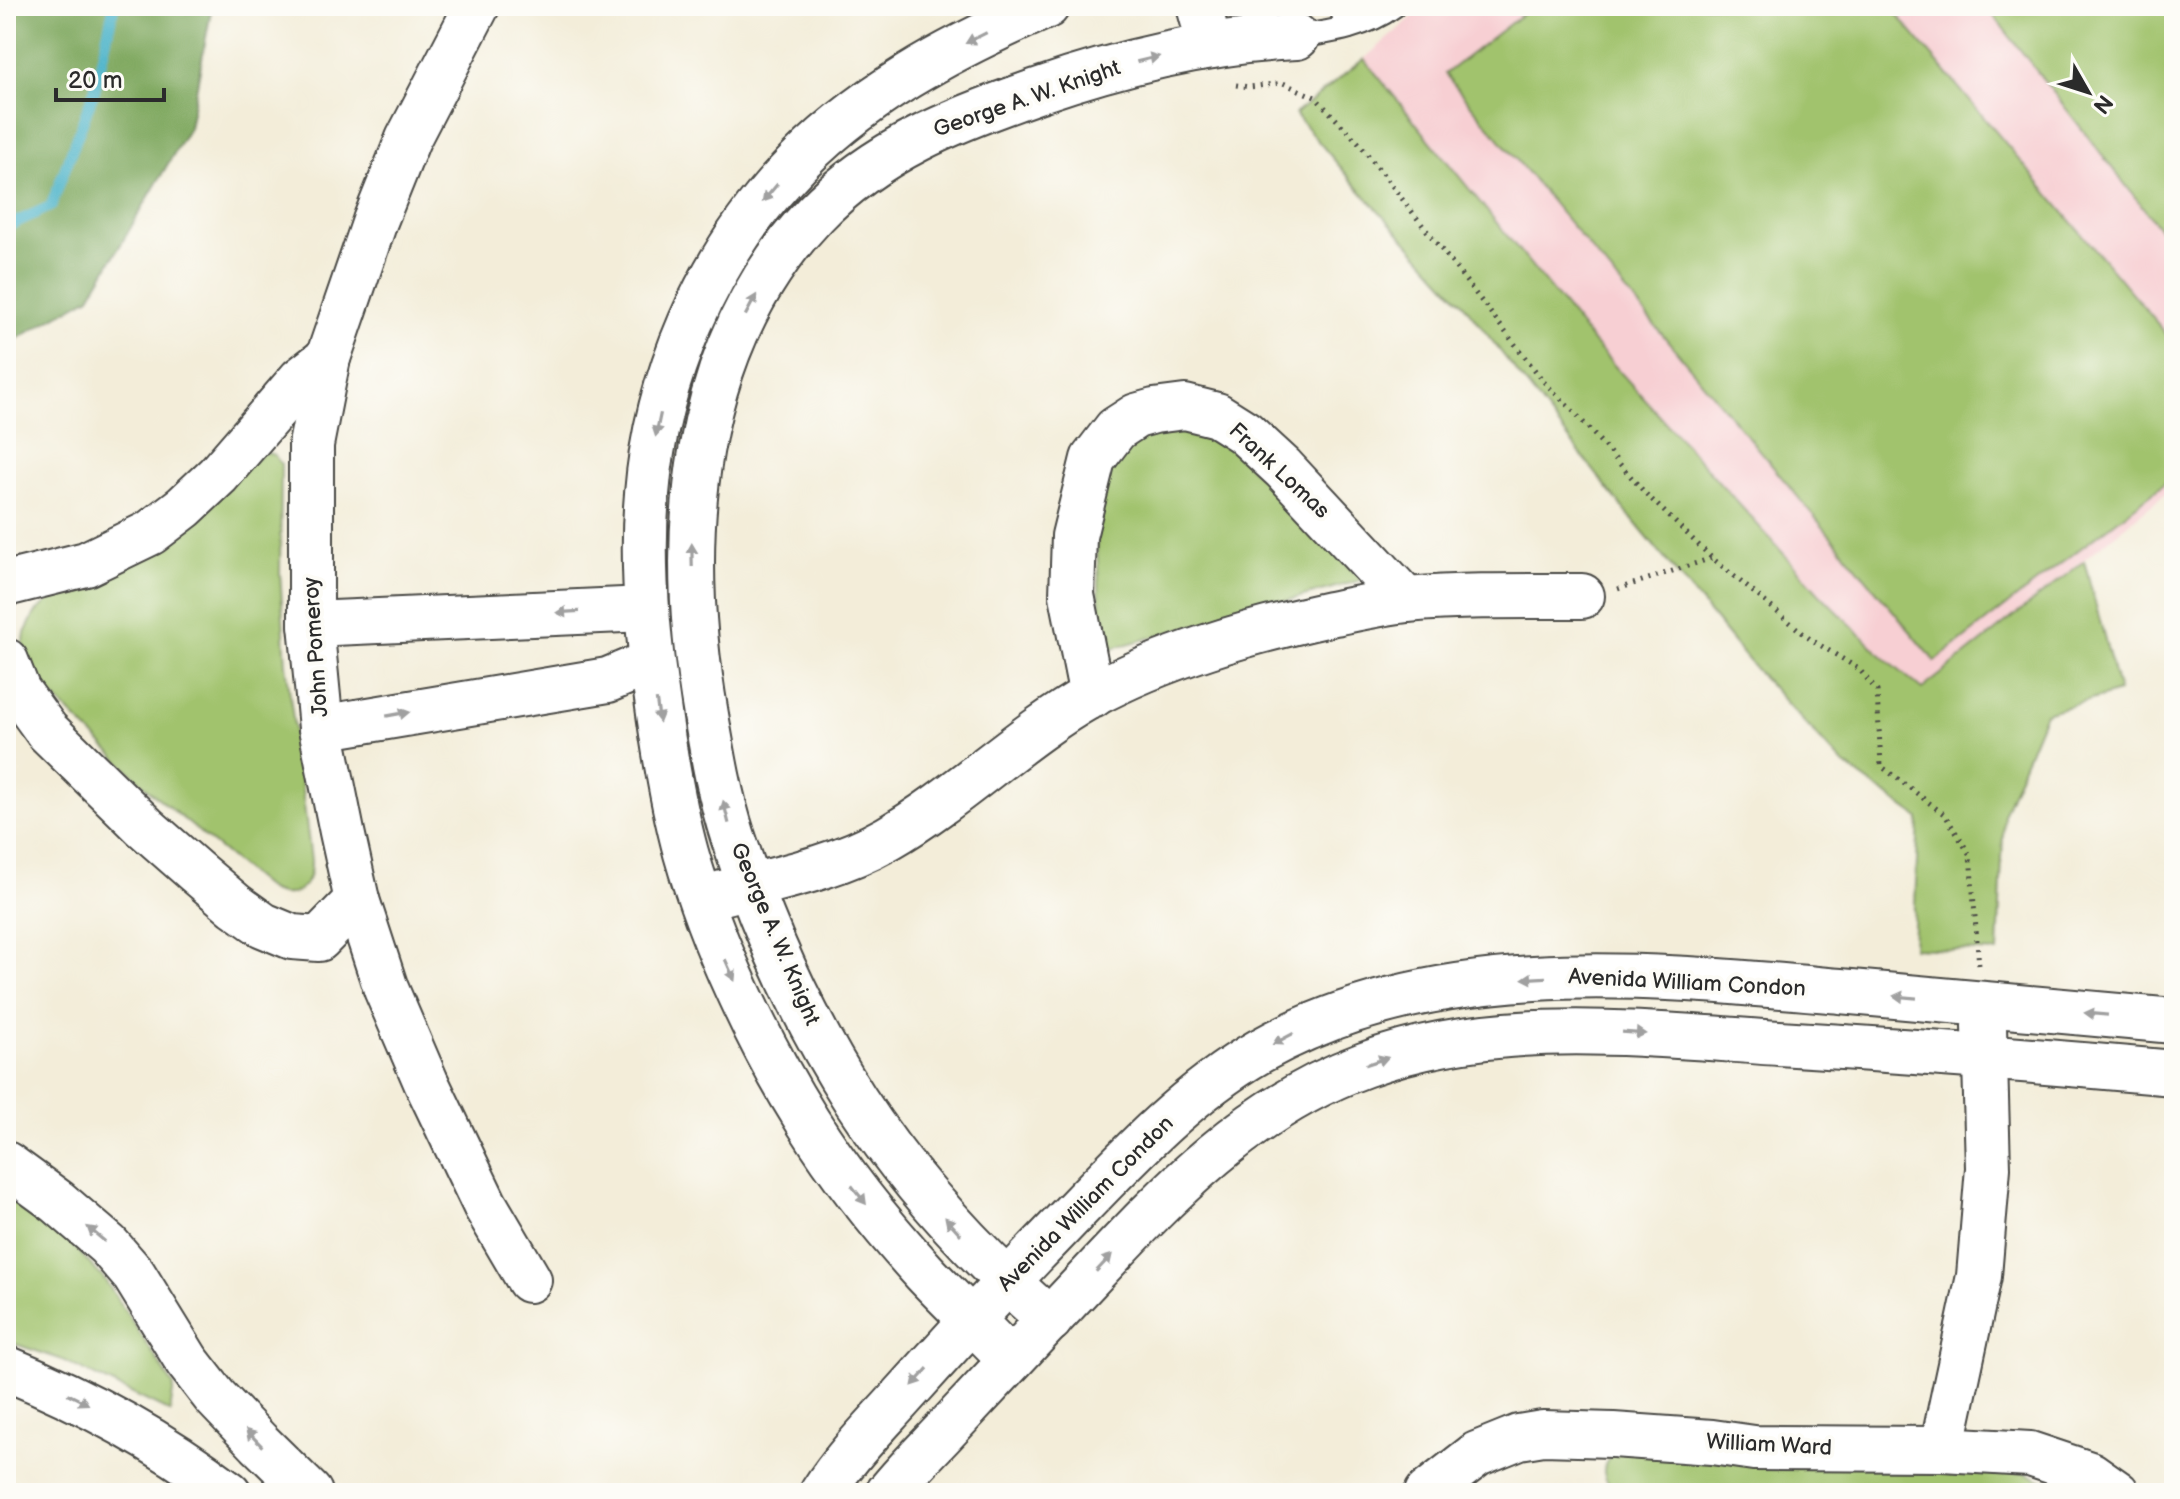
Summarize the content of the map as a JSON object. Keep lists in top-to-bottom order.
{
  "streets": {
    "street": [
      "George A. W. Knight",
      "Frank Lomas",
      "John Pomeroy",
      "Avenida William Condon",
      "William Ward"
    ]
  },
  "crossings": [
    ["George A. W. Knight", "Avenida William Condon"]
  ],
  "scale_bar": "20 m",
  "north": "bottom right"
}
